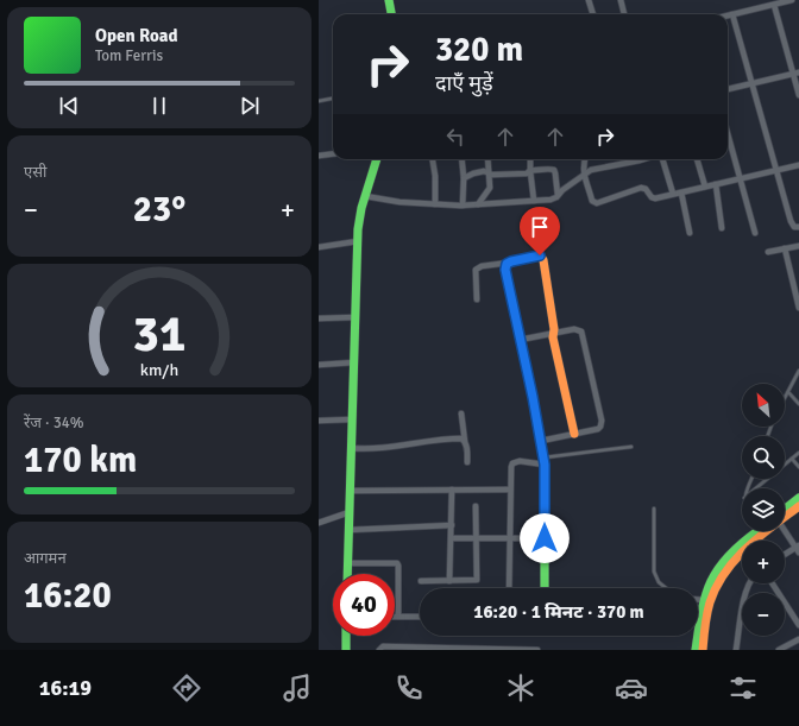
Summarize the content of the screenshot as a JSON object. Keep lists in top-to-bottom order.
{
  "north": "top left",
  "page": {
    "turn": ["320 m", "दाएँ मुड़ें"],
    "song": ["Open Road", "Tom Ferris"],
    "tile": [
      "एसी",
      ["रेंज · 34%", "170 km"],
      ["आगमन", "16:20"]
    ],
    "heat": ["−", "23°", "+"],
    "map_buttons": ["+", "−"],
    "limit": "40",
    "trip": "16:20 · 1 मिनट · 370 m",
    "tabs": "16:19",
    "gauge": ["31", "km/h"]
  }
}
